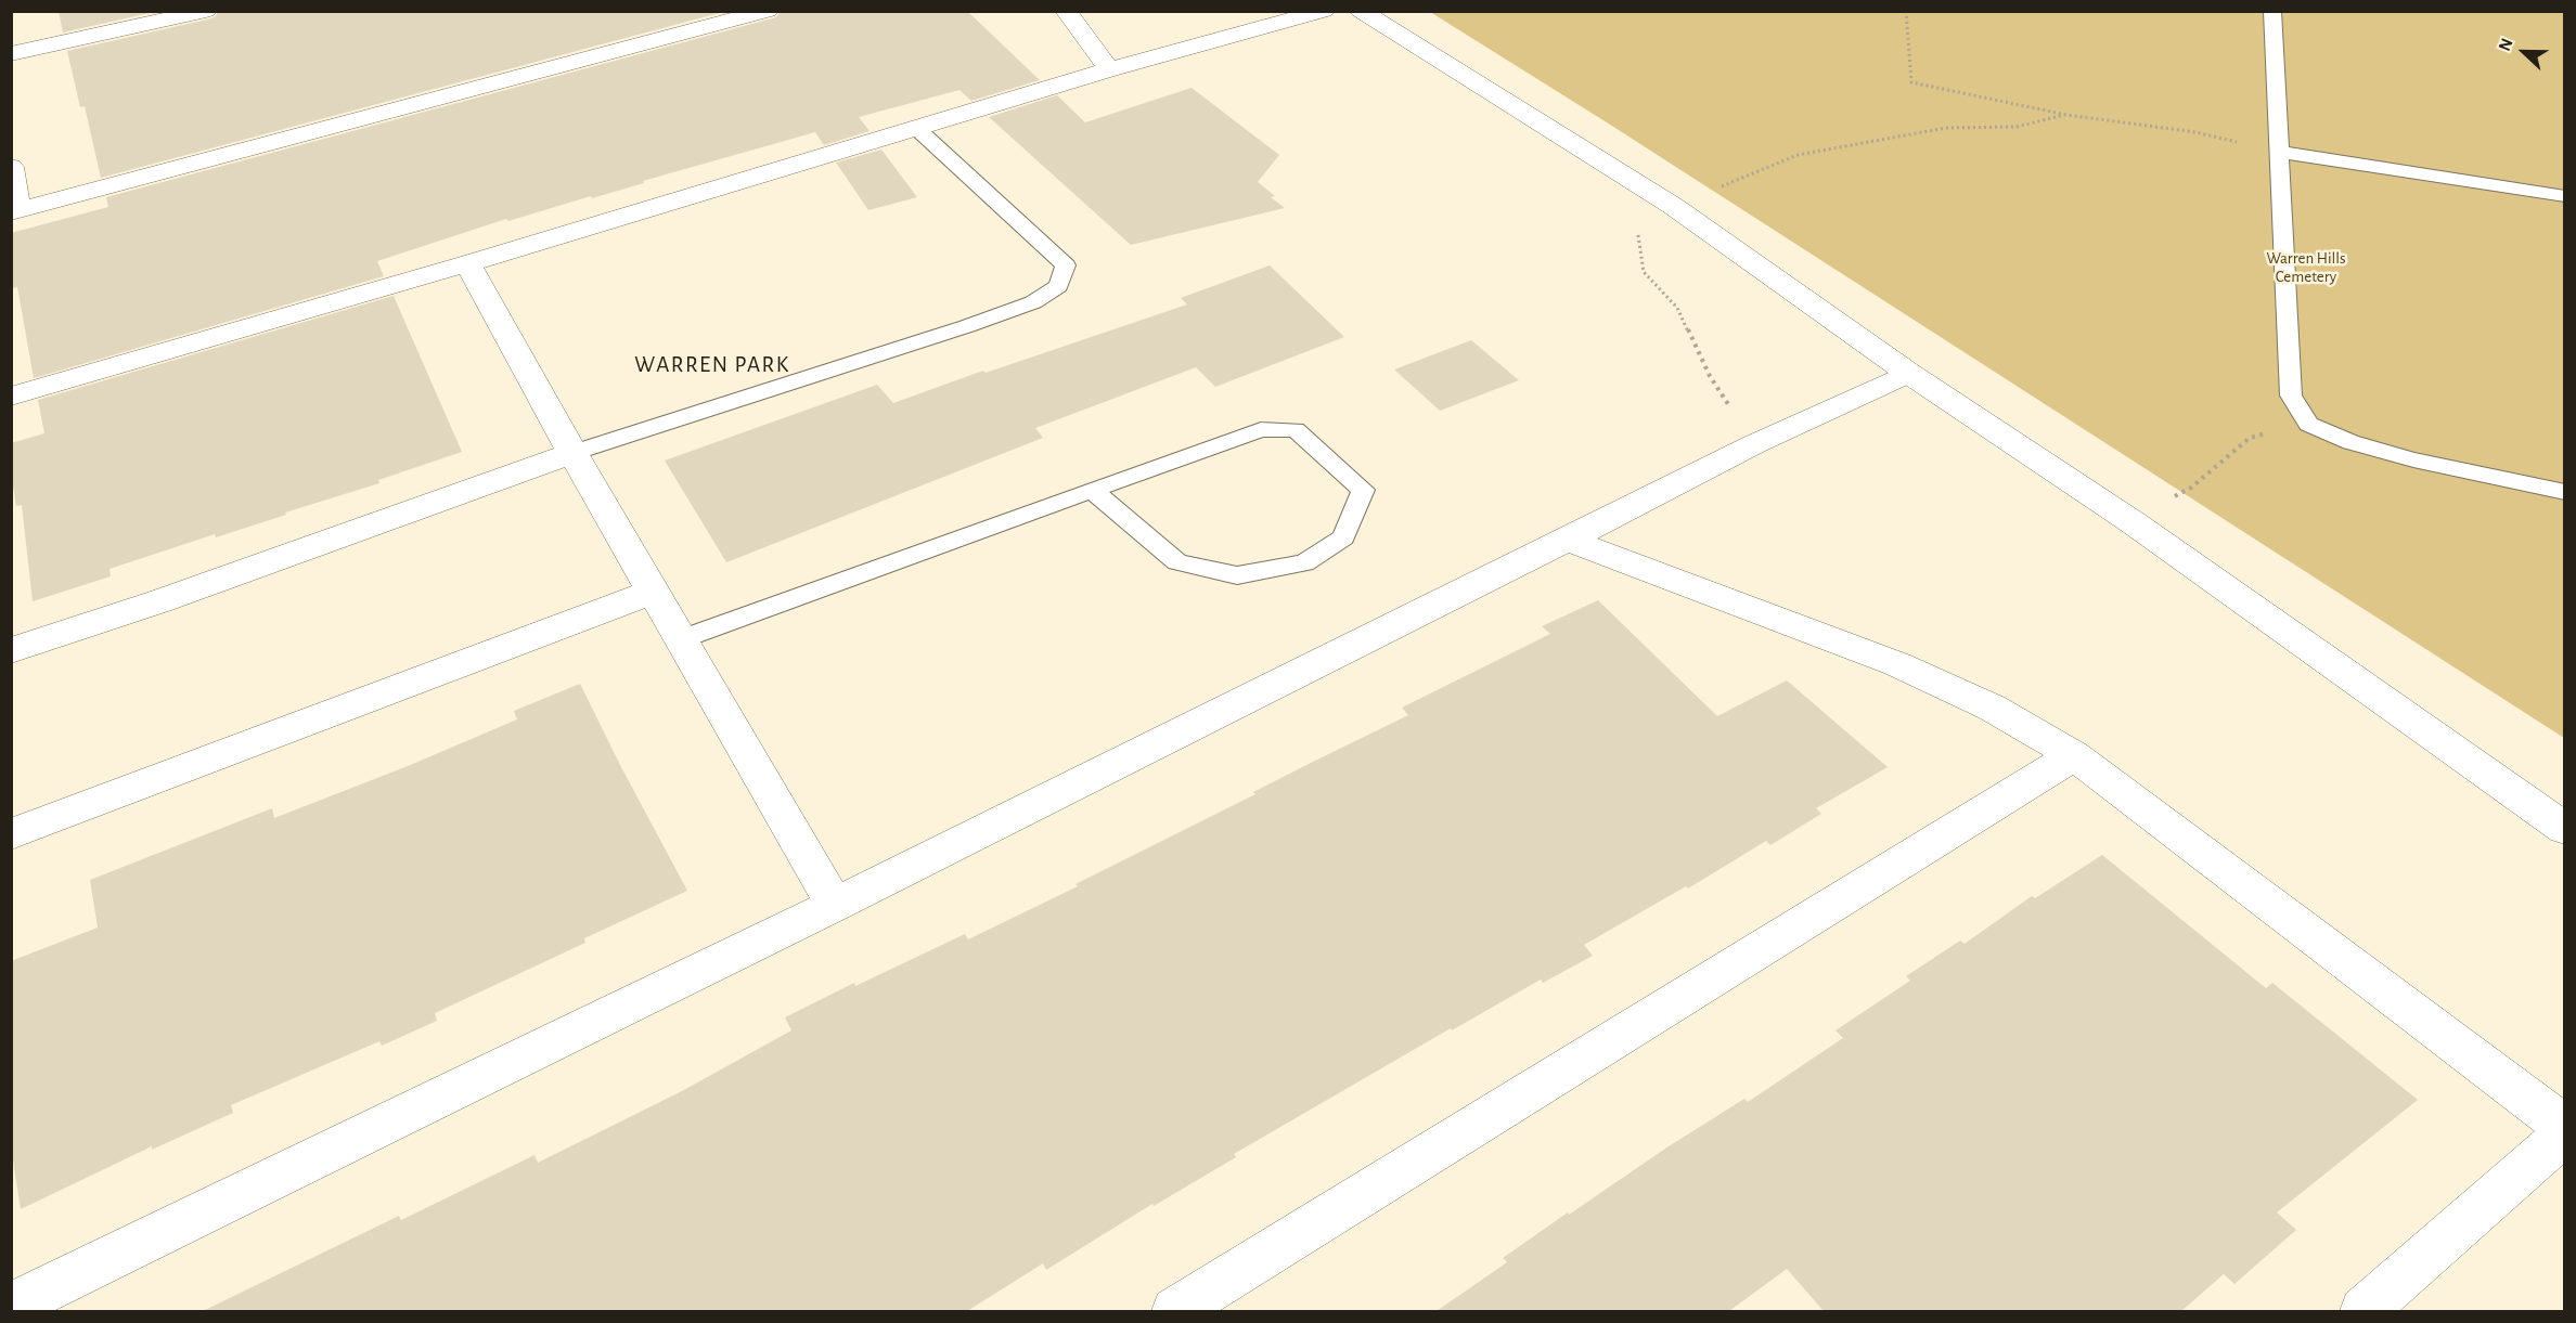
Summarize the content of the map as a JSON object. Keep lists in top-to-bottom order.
{
  "districts": ["WARREN PARK"],
  "parks": ["Warren Hills Cemetery"],
  "north": "left"
}
